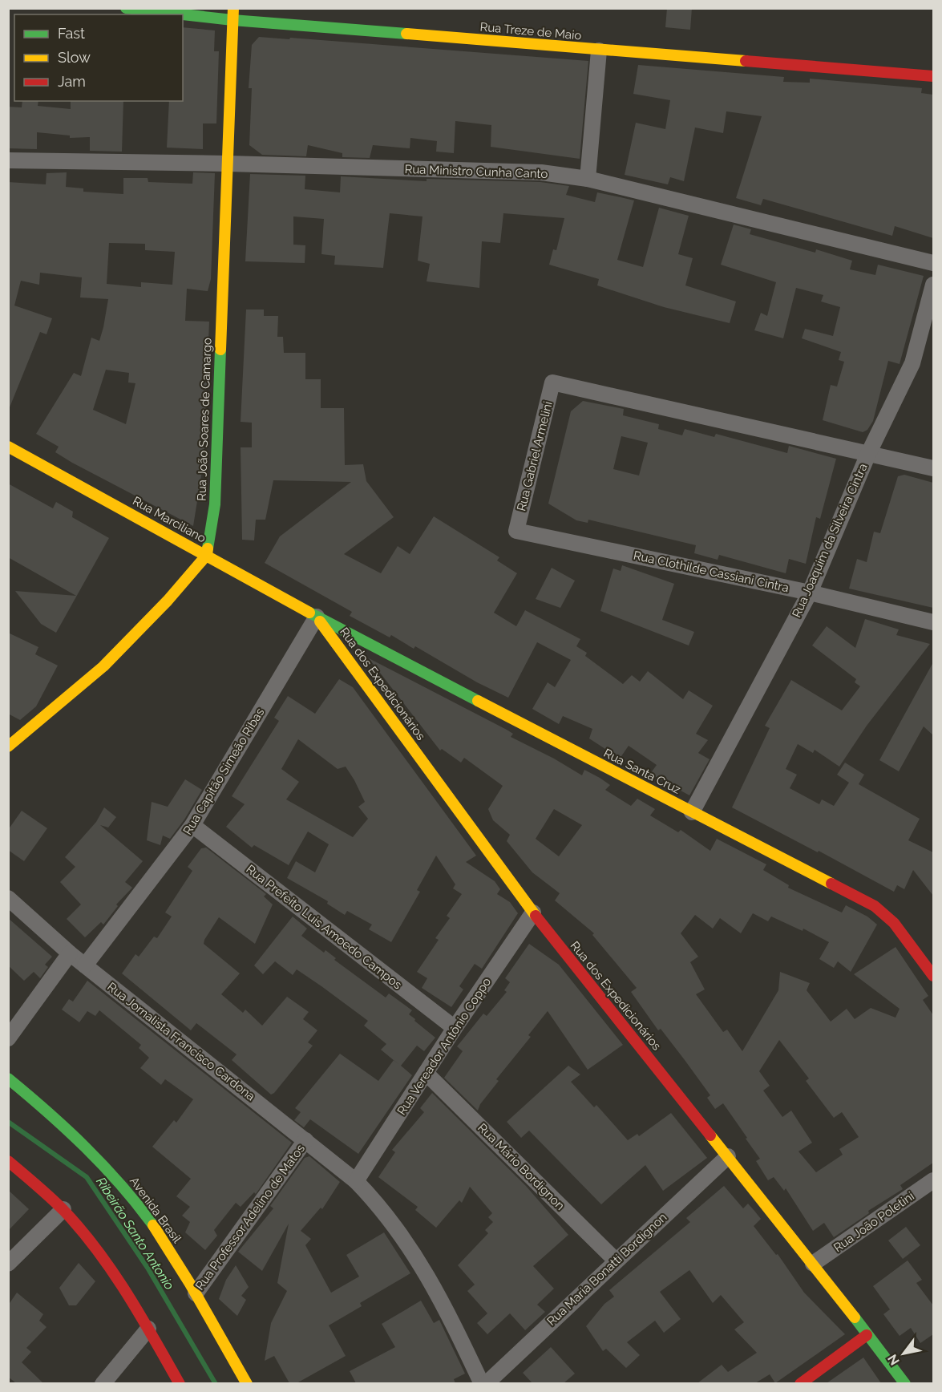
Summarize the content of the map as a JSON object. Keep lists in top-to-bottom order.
{
  "streets": {
    "street": [
      "Rua Treze de Maio",
      "Rua Ministro Cunha Canto",
      "Rua João Soares de Camargo",
      "Rua Gabriel Armelini",
      "Rua Marciliano",
      "Rua Joaquim da Silveira Cintra",
      "Rua Clothilde Cassiani Cintra",
      "Rua dos Expedicionários",
      "Rua Capitão Simeão Ribas",
      "Rua Santa Cruz",
      "Rua Prefeito Luis Amoedo Campos",
      "Rua Jornalista Francisco Cardona",
      "Rua Vereador Antônio Coppo",
      "Rua Mário Bordignon",
      "Avenida Brasil",
      "Rua Professor Adelino de Matos",
      "Rua João Poletini",
      "Rua Maria Bonatti Bordignon"
    ]
  },
  "crossings": [
    ["Rua Treze de Maio", "Rua João Soares de Camargo"],
    ["Rua Ministro Cunha Canto", "Rua João Soares de Camargo"],
    ["Rua João Soares de Camargo", "Rua Marciliano"],
    ["Rua Gabriel Armelini", "Rua Joaquim da Silveira Cintra"],
    ["Rua Gabriel Armelini", "Rua Clothilde Cassiani Cintra"],
    ["Rua Marciliano", "Rua dos Expedicionários"],
    ["Rua Marciliano", "Rua Capitão Simeão Ribas"],
    ["Rua Marciliano", "Rua Santa Cruz"],
    ["Rua Joaquim da Silveira Cintra", "Rua Clothilde Cassiani Cintra"],
    ["Rua Joaquim da Silveira Cintra", "Rua Santa Cruz"],
    ["Rua dos Expedicionários", "Rua Capitão Simeão Ribas"],
    ["Rua dos Expedicionários", "Rua Santa Cruz"],
    ["Rua dos Expedicionários", "Rua Vereador Antônio Coppo"],
    ["Rua dos Expedicionários", "Rua João Poletini"],
    ["Rua dos Expedicionários", "Rua Maria Bonatti Bordignon"],
    ["Rua Capitão Simeão Ribas", "Rua Santa Cruz"],
    ["Rua Capitão Simeão Ribas", "Rua Prefeito Luis Amoedo Campos"],
    ["Rua Capitão Simeão Ribas", "Rua Jornalista Francisco Cardona"],
    ["Rua Prefeito Luis Amoedo Campos", "Rua Vereador Antônio Coppo"],
    ["Rua Jornalista Francisco Cardona", "Rua Vereador Antônio Coppo"],
    ["Rua Jornalista Francisco Cardona", "Rua Professor Adelino de Matos"],
    ["Rua Vereador Antônio Coppo", "Rua Mário Bordignon"],
    ["Rua Mário Bordignon", "Rua Maria Bonatti Bordignon"],
    ["Avenida Brasil", "Rua Professor Adelino de Matos"]
  ],
  "water": ["Ribeirão Santo Antonio"],
  "legend": ["Fast", "Slow", "Jam"],
  "north": "bottom left"
}
